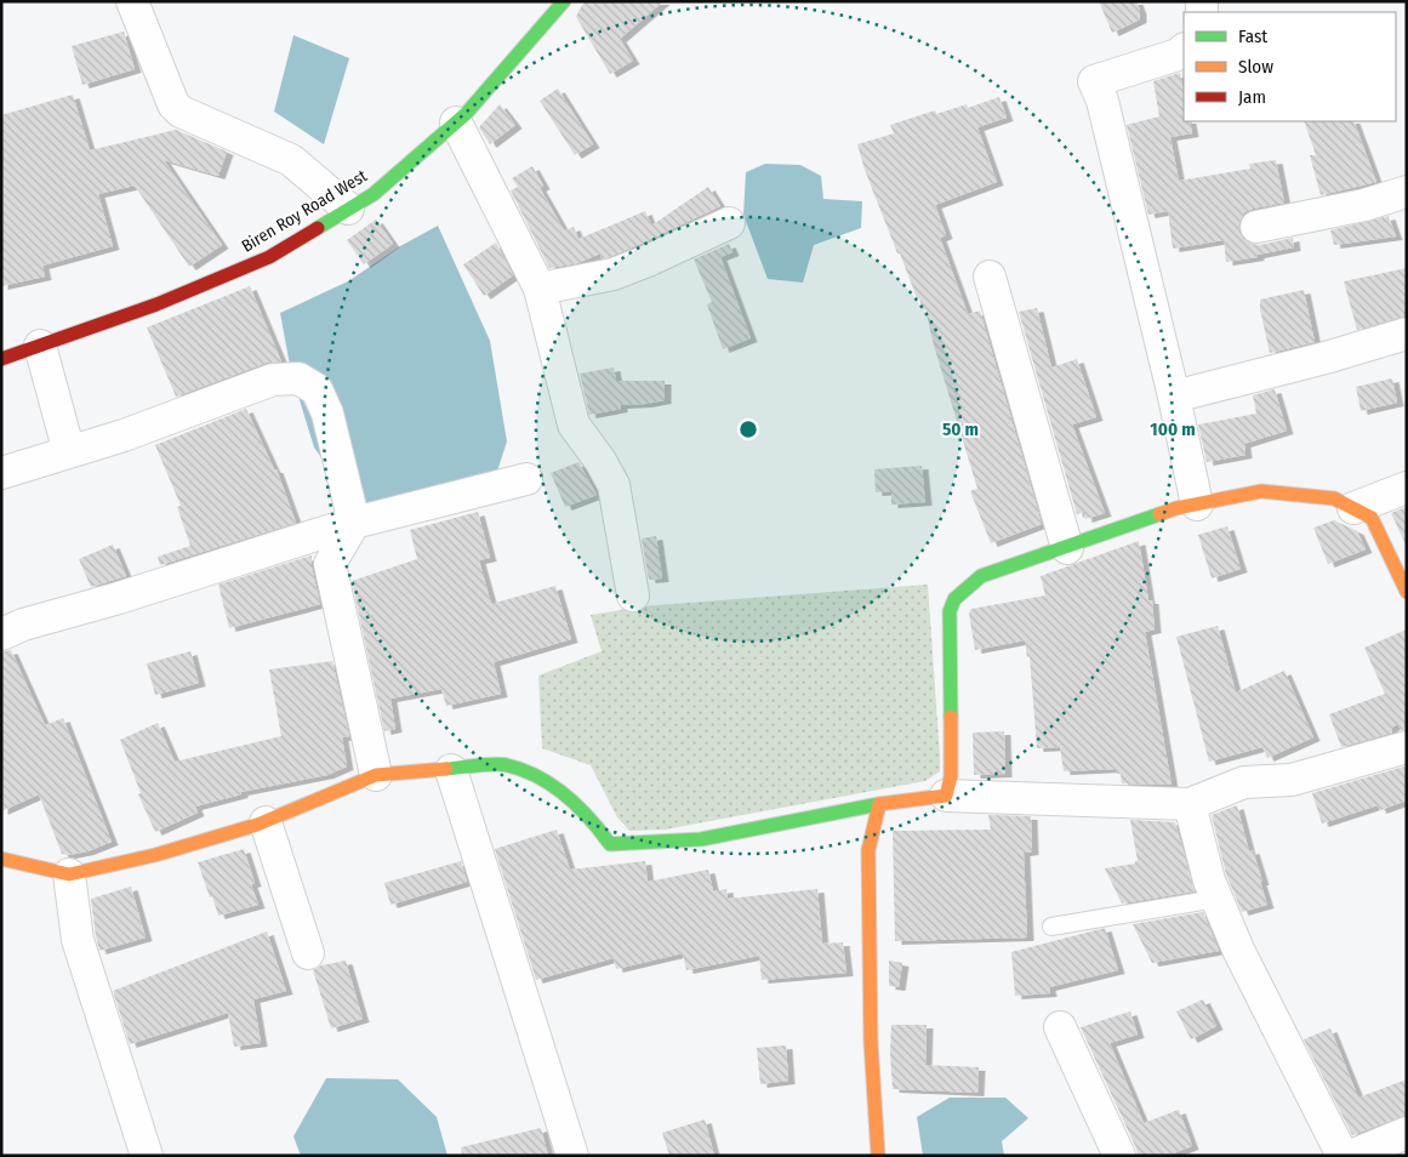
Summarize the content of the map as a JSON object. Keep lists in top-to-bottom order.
{
  "streets": {
    "street": ["Biren Roy Road West"]
  },
  "legend": ["Fast", "Slow", "Jam"],
  "rings": ["50 m", "100 m"]
}
